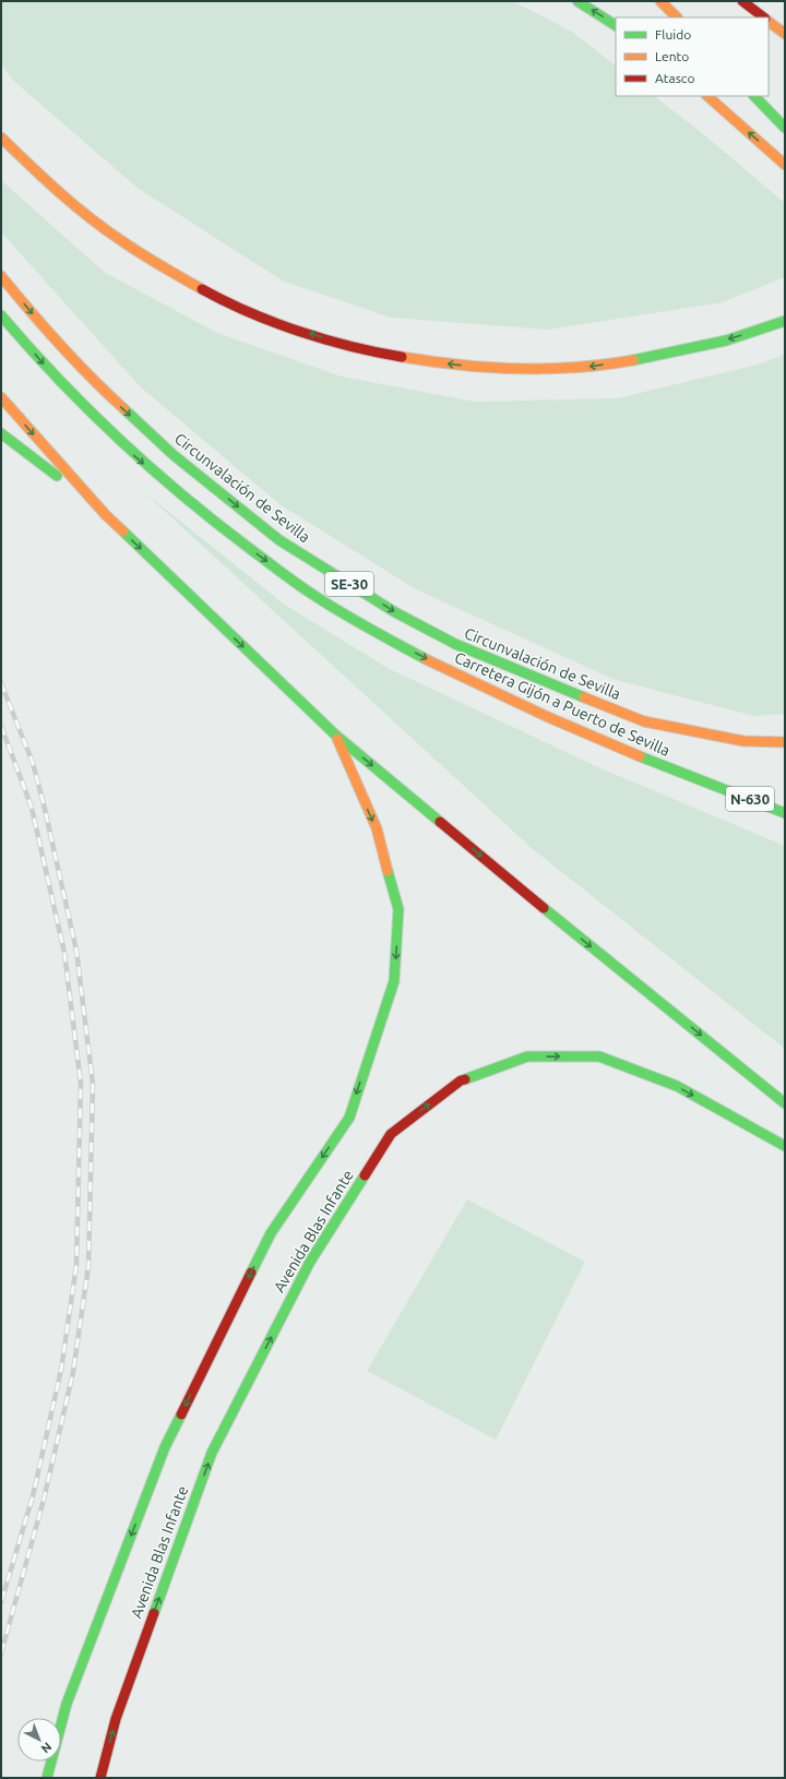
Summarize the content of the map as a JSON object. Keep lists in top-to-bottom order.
{
  "streets": {
    "main road": [
      "Circunvalación de Sevilla",
      "SE-30",
      "Carretera Gijón a Puerto de Sevilla",
      "N-630",
      "Avenida Blas Infante"
    ]
  },
  "one_way": ["Circunvalación de Sevilla"],
  "legend": ["Fluido", "Lento", "Atasco"],
  "north": "bottom right"
}
